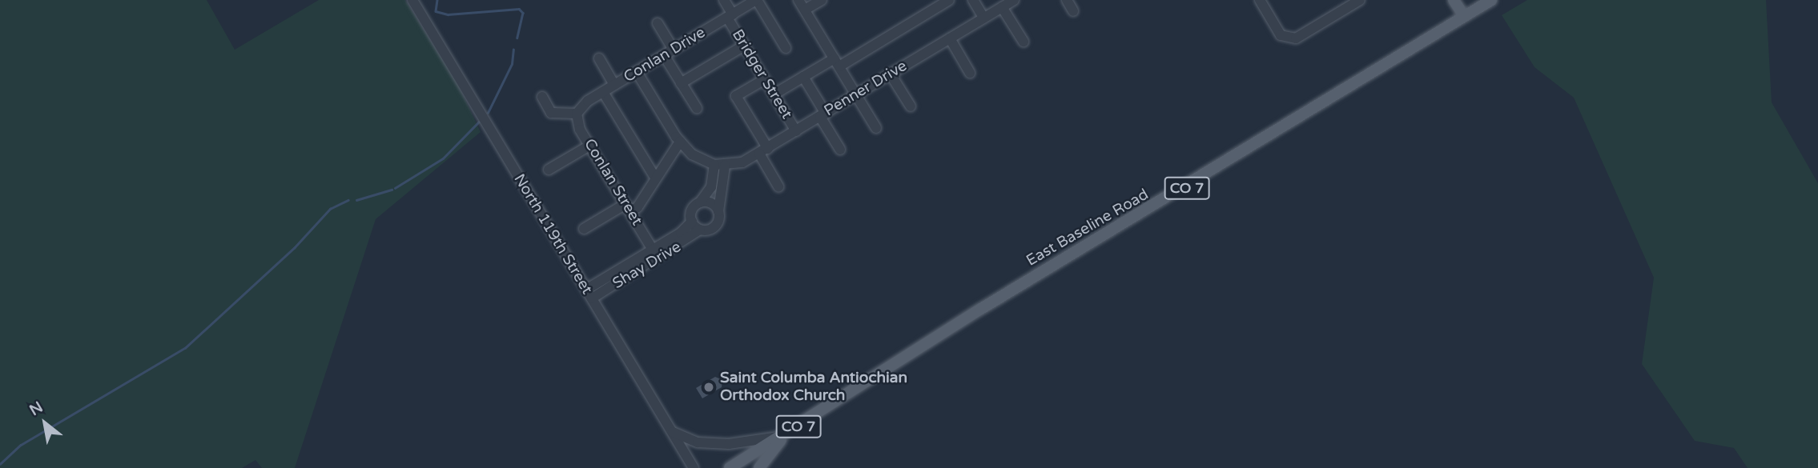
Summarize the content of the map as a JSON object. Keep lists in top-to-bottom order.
{
  "streets": {
    "main road": ["CO 7", "East Baseline Road"],
    "street": [
      "Conlan Drive",
      "Bridger Street",
      "Penner Drive",
      "Conlan Street",
      "North 119th Street",
      "Shay Drive"
    ]
  },
  "crossings": [
    ["Conlan Drive", "Bridger Street"],
    ["Conlan Drive", "Conlan Street"],
    ["Bridger Street", "Penner Drive"],
    ["Penner Drive", "Shay Drive"],
    ["Conlan Street", "Shay Drive"],
    ["North 119th Street", "Shay Drive"]
  ],
  "places": ["Saint Columba Antiochian Orthodox Church"],
  "north": "top left"
}
